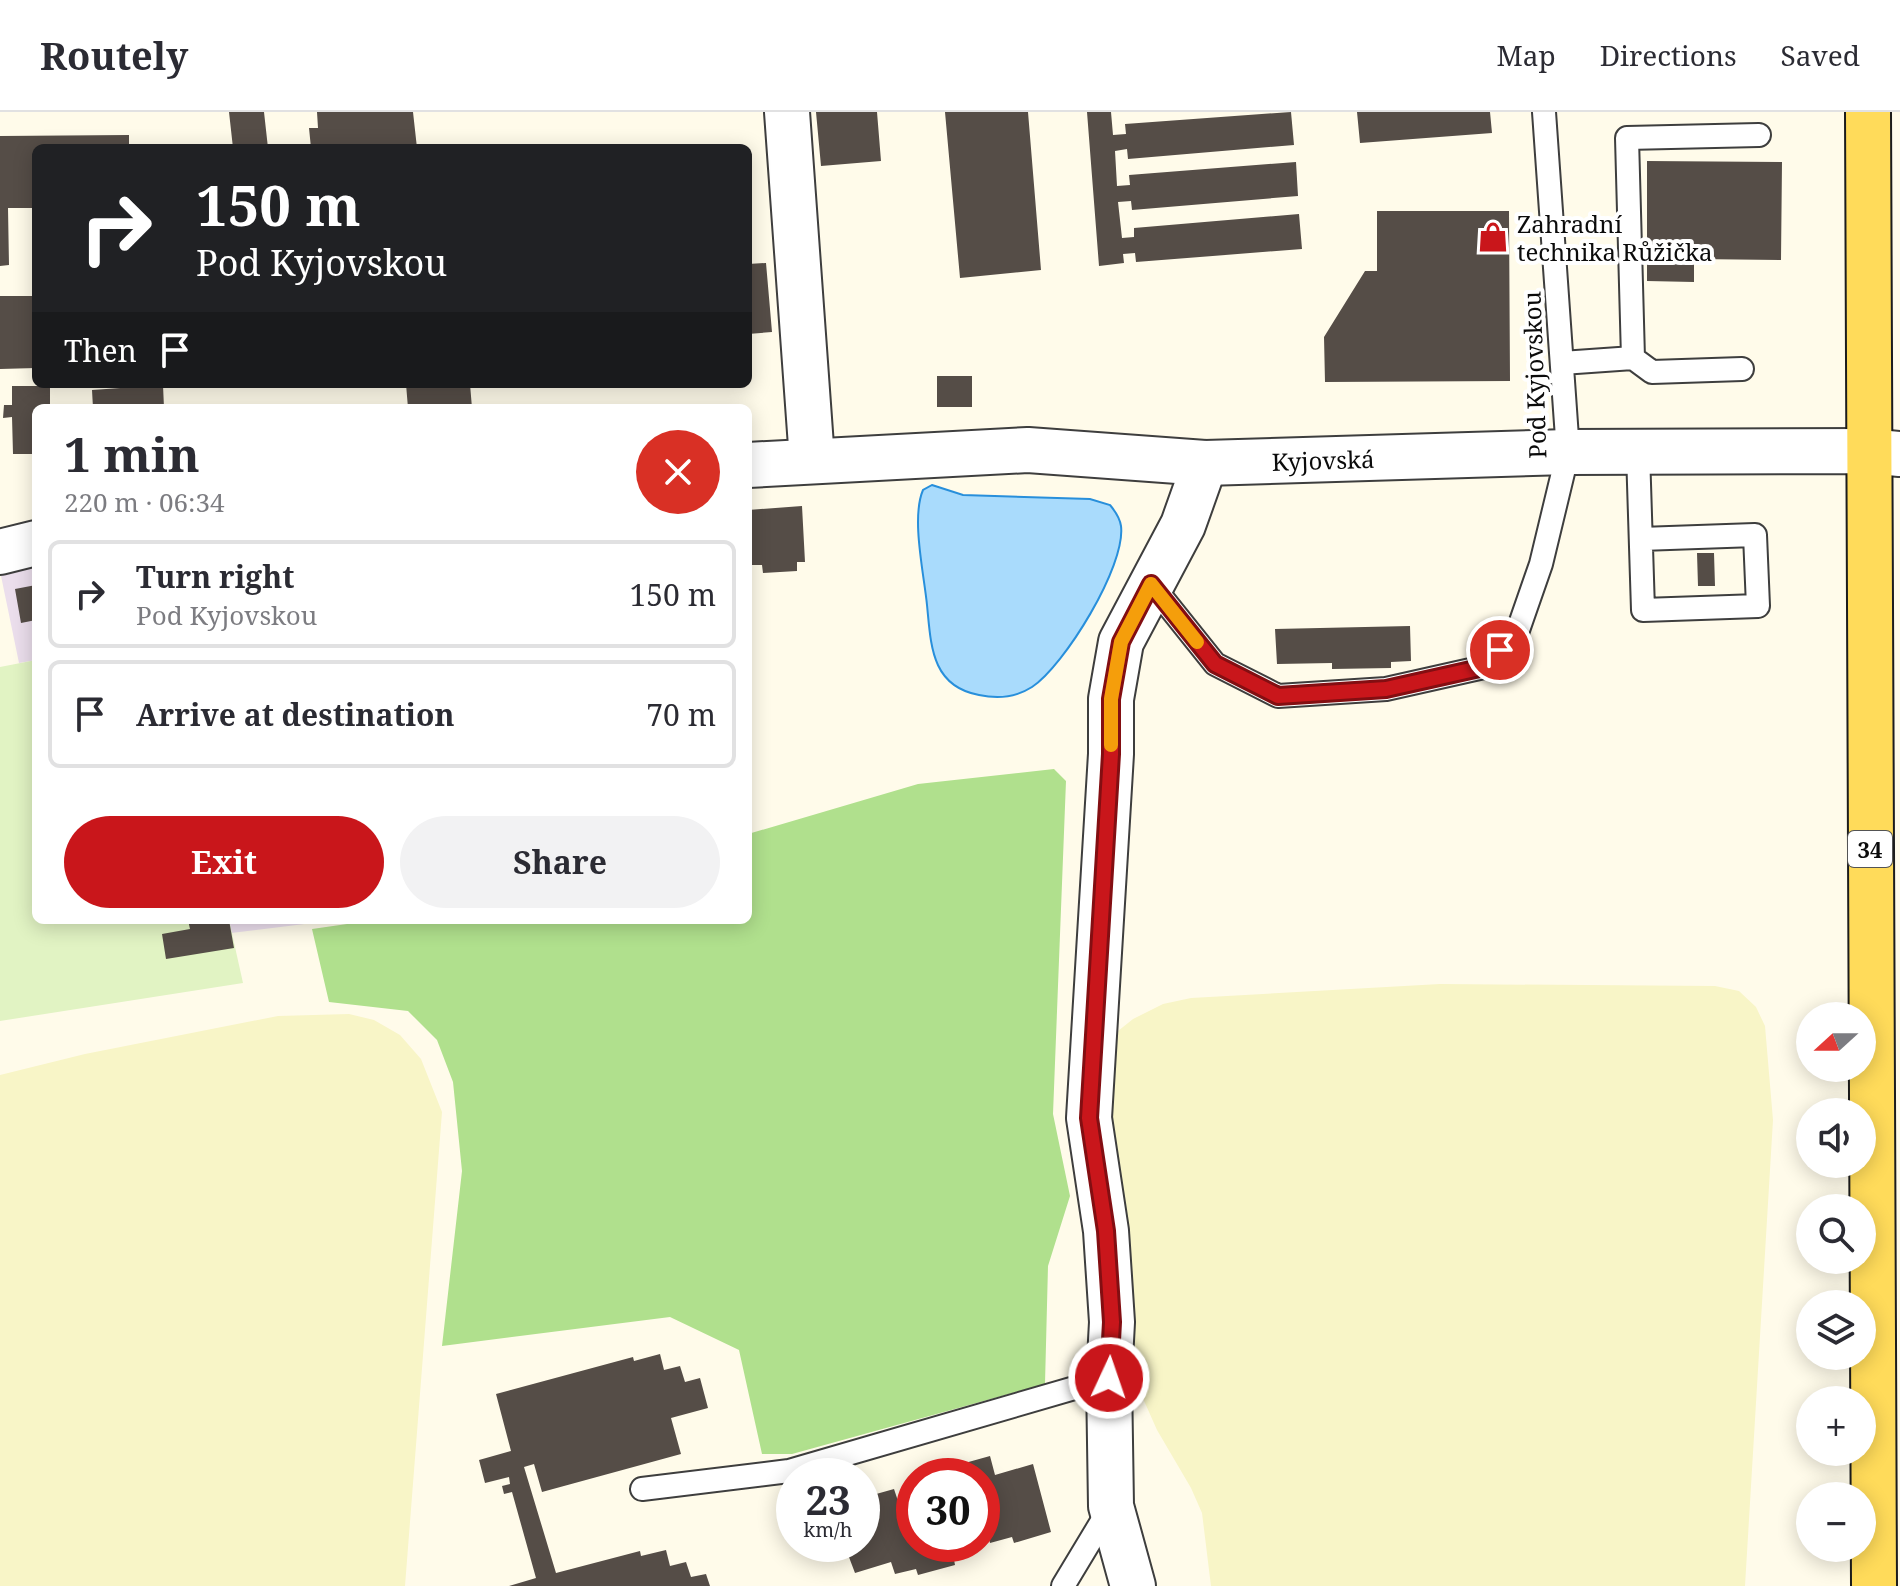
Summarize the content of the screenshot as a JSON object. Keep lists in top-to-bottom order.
{
  "streets": {
    "main road": ["34"],
    "street": ["Kyjovská"],
    "lane": ["Pod Kyjovskou"]
  },
  "crossings": [
    ["Pod Kyjovskou", "Kyjovská"],
    ["Kyjovská", "34"]
  ],
  "places": {
    "shop": ["Zahradní technika Růžička"]
  },
  "north": "left",
  "page": {
    "header": "Routely",
    "nav": ["Map", "Directions", "Saved"],
    "turn": ["150 m", "Pod Kyjovskou"],
    "then": "Then",
    "heading": ["1 min", "220 m · 06:34"],
    "list": [
      {
        "name": "Turn right",
        "note": "Pod Kyjovskou",
        "value": "150 m"
      },
      {
        "name": "Arrive at destination",
        "value": "70 m"
      }
    ],
    "buttons": ["Exit", "Share"],
    "map_buttons": ["+", "−"],
    "speed": "23 km/h",
    "limit": "30"
  }
}
